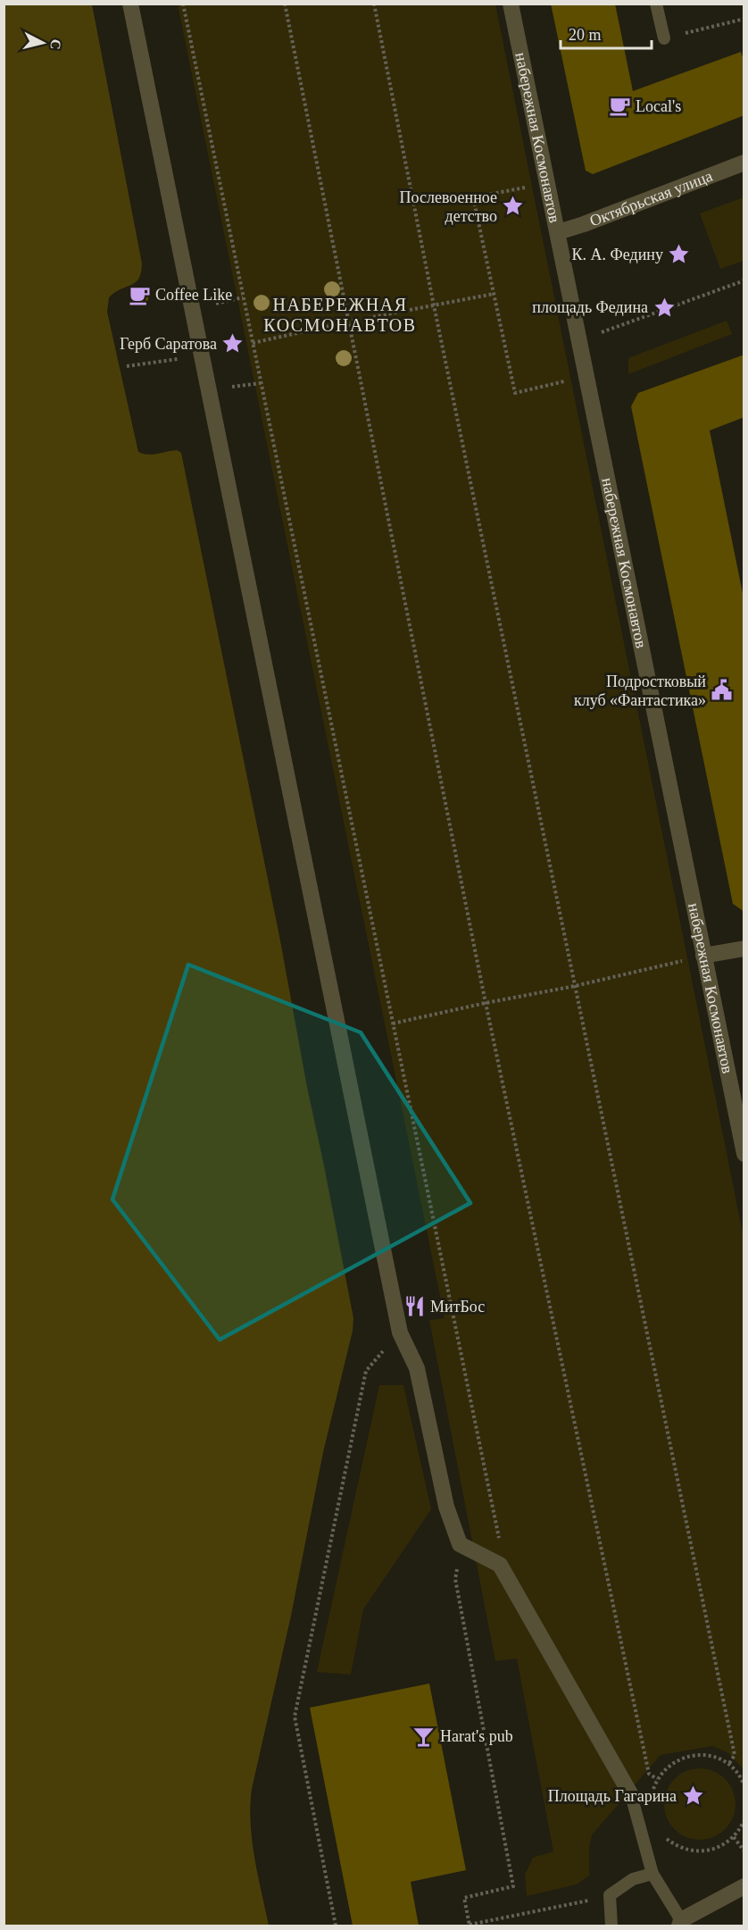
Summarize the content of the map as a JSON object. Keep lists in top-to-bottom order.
{
  "streets": {
    "street": ["набережная Космонавтов", "Октябрьская улица"]
  },
  "crossings": [
    ["набережная Космонавтов", "Октябрьская улица"]
  ],
  "districts": ["НАБЕРЕЖНАЯ КОСМОНАВТОВ"],
  "places": {
    "cafe": ["Local's", "Coffee Like"],
    "place": [
      "Послевоенное детство",
      "К. А. Федину",
      "площадь Федина",
      "Герб Саратова",
      "Площадь Гагарина"
    ],
    "public building": ["Подростковый клуб «Фантастика»"],
    "restaurant": ["МитБос"],
    "bar": ["Harat's pub"]
  },
  "scale_bar": "20 m",
  "north": "right"
}
